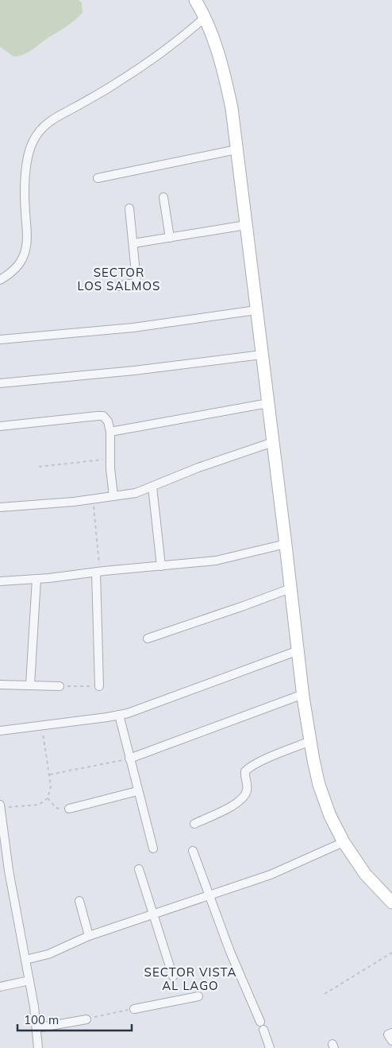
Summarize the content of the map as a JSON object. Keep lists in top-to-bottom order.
{
  "districts": ["SECTOR LOS SALMOS", "SECTOR VISTA AL LAGO"],
  "scale_bar": "100 m"
}
